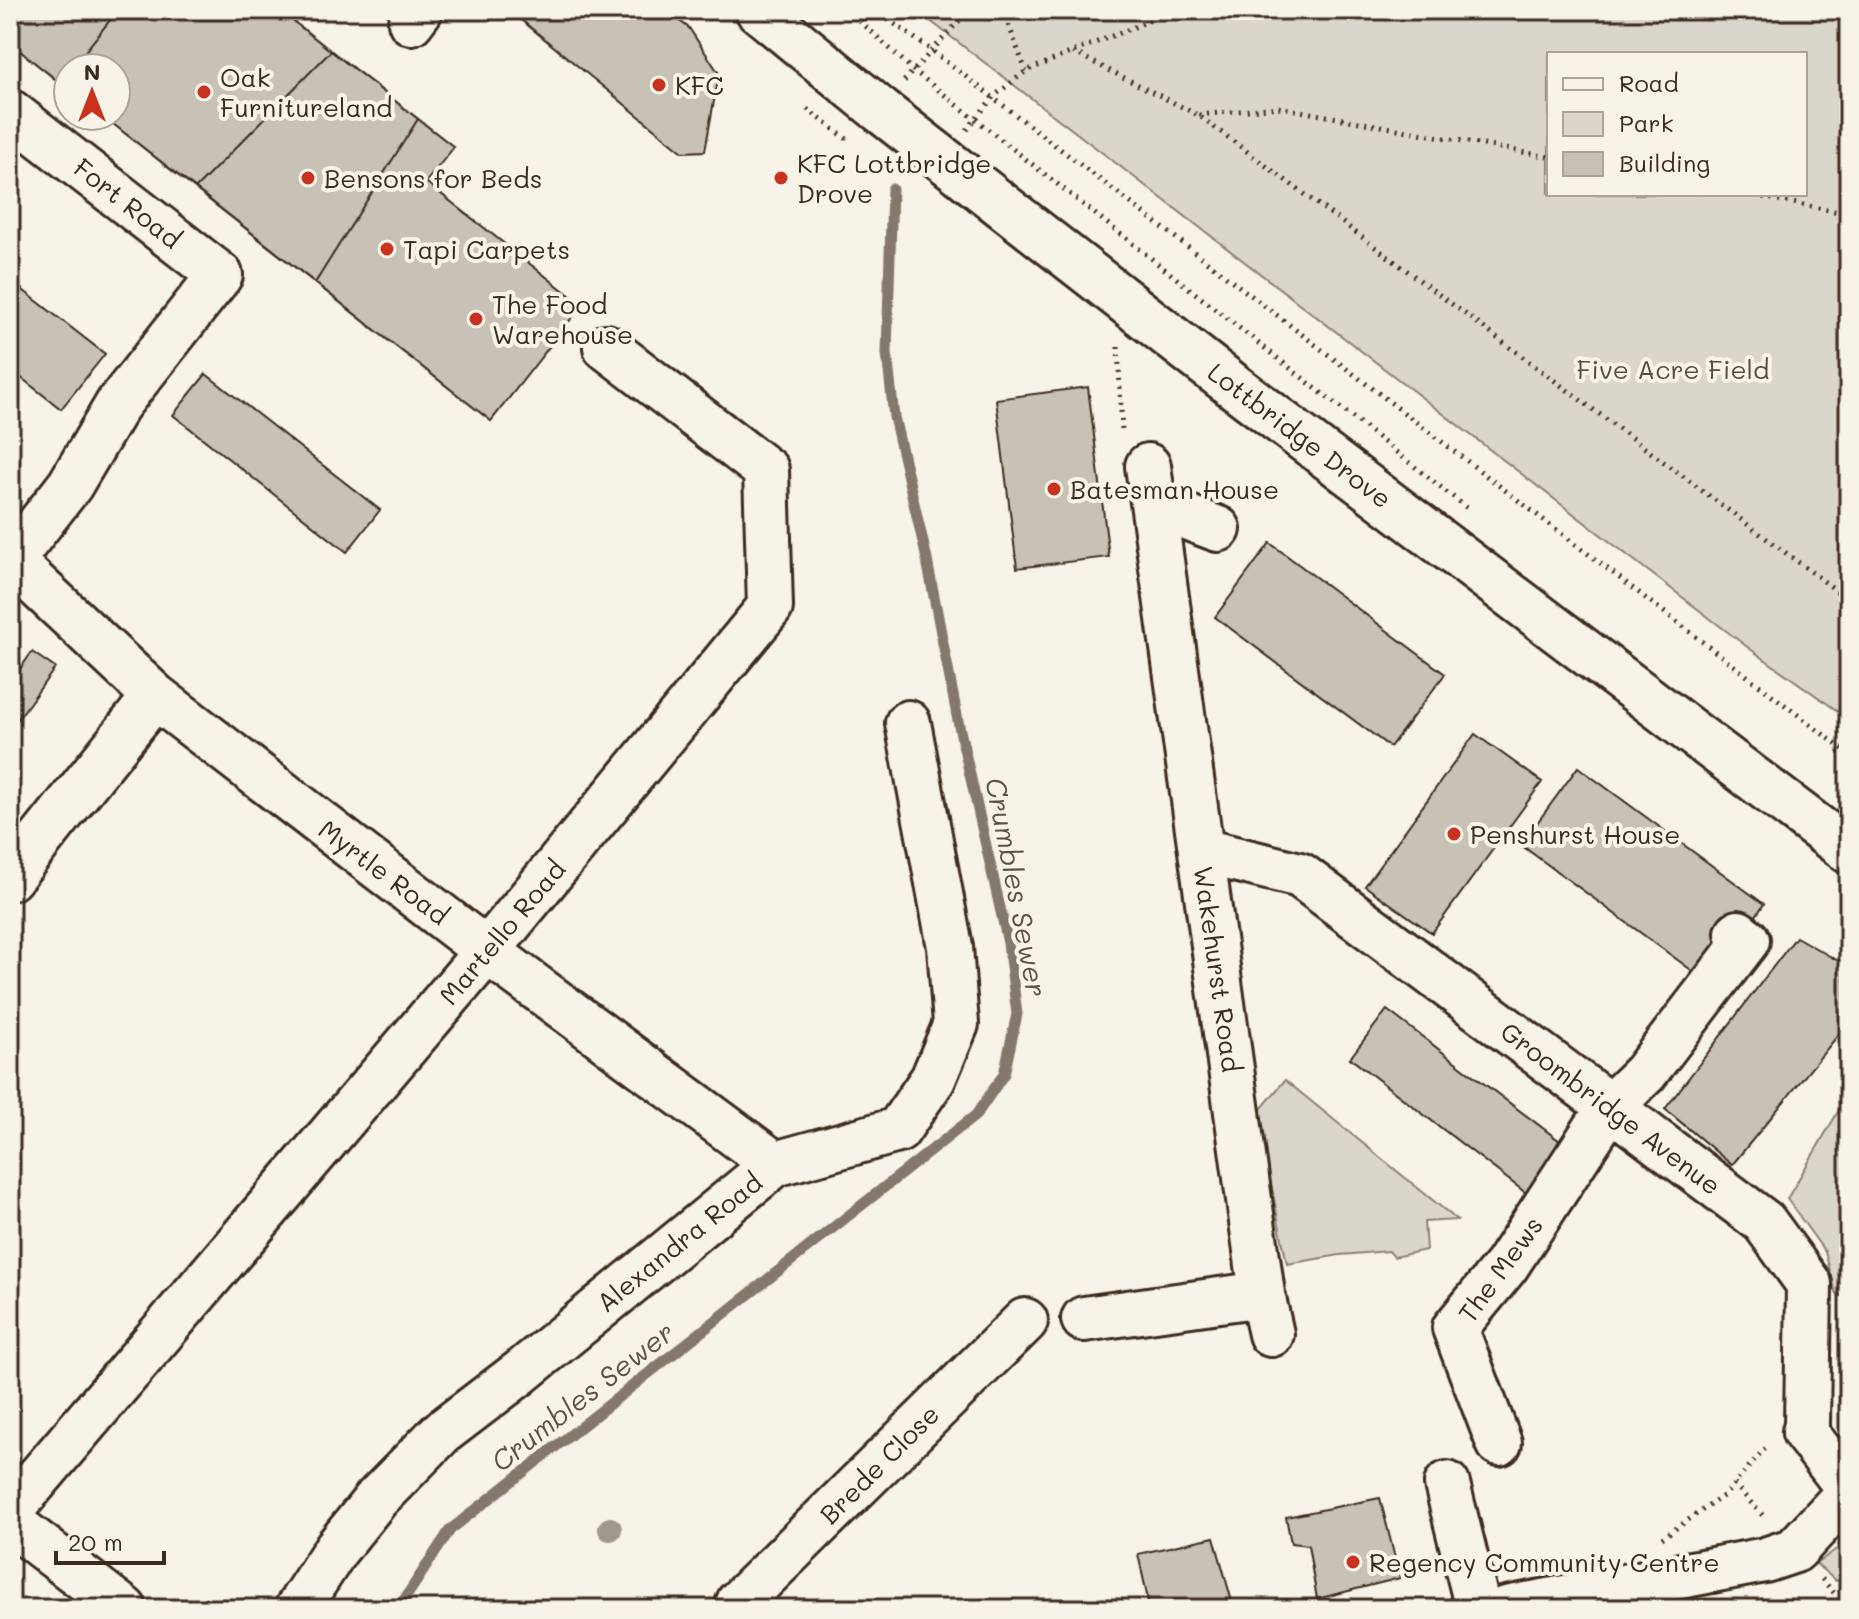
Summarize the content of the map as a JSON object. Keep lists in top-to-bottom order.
{
  "streets": {
    "street": [
      "Fort Road",
      "Lottbridge Drove",
      "Myrtle Road",
      "Martello Road",
      "Wakehurst Road",
      "Groombridge Avenue",
      "Alexandra Road",
      "The Mews",
      "Brede Close"
    ]
  },
  "crossings": [
    ["Fort Road", "Myrtle Road"],
    ["Myrtle Road", "Martello Road"],
    ["Myrtle Road", "Alexandra Road"],
    ["Wakehurst Road", "Groombridge Avenue"],
    ["Groombridge Avenue", "The Mews"]
  ],
  "water": ["Crumbles Sewer"],
  "parks": ["Five Acre Field"],
  "places": [
    "KFC",
    "Oak Furnitureland",
    "Bensons for Beds",
    "KFC Lottbridge Drove",
    "Tapi Carpets",
    "The Food Warehouse",
    "Batesman House",
    "Penshurst House",
    "Regency Community Centre"
  ],
  "legend": ["Road", "Park", "Building"],
  "scale_bar": "20 m",
  "north": "top"
}
